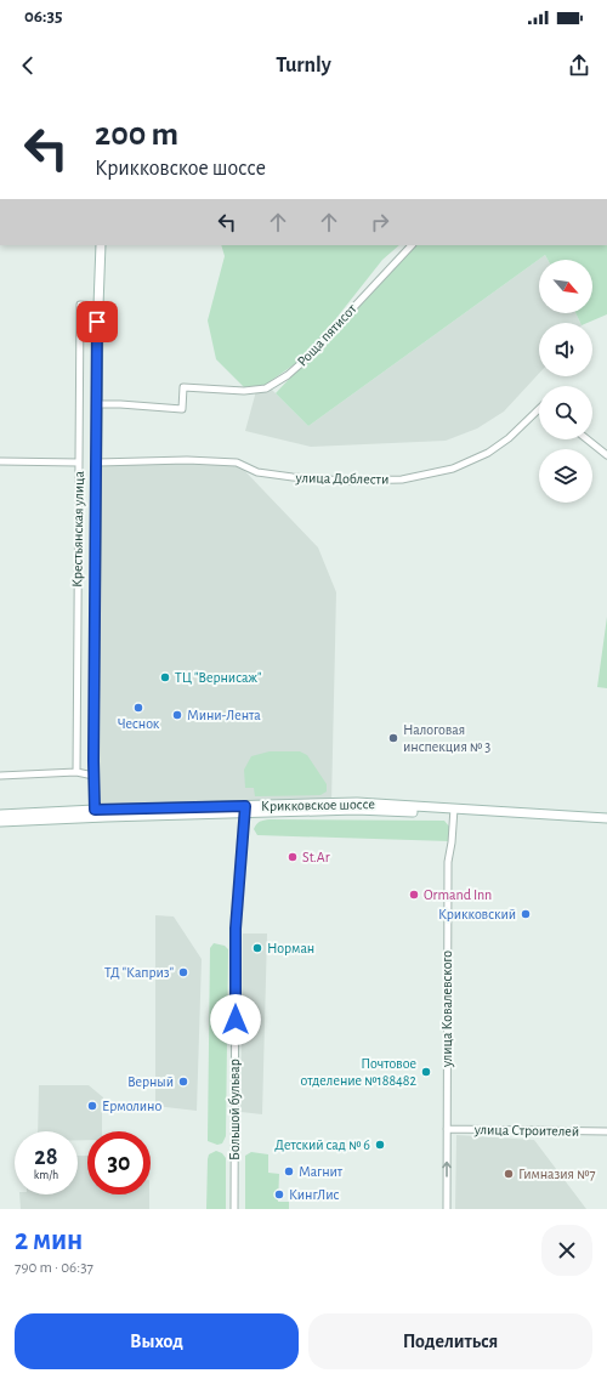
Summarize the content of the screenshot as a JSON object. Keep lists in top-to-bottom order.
{
  "streets": {
    "main road": ["Крикковское шоссе"],
    "street": [
      "Роща пятисот",
      "улица Доблести",
      "Крестьянская улица",
      "улица Ковалевского",
      "Большой бульвар",
      "улица Строителей"
    ]
  },
  "crossings": [
    ["Крикковское шоссе", "улица Ковалевского"],
    ["Крикковское шоссе", "Большой бульвар"],
    ["улица Ковалевского", "улица Строителей"]
  ],
  "places": [
    "ТЦ \"Вернисаж\"",
    "Чеснок",
    "Мини-Лента",
    "Налоговая инспекция № 3",
    "St.Ar",
    "Ormand Inn",
    "Крикковский",
    "Норман",
    "ТД \"Каприз\"",
    "Почтовое отделение №188482",
    "Верный",
    "Ермолино",
    "Детский сад № 6",
    "Магнит",
    "Гимназия №7",
    "КингЛис"
  ],
  "north": "bottom right",
  "page": {
    "status": "06:35",
    "header": "Turnly",
    "turn": ["200 m", "Крикковское шоссе"],
    "speed": "28 km/h",
    "limit": "30",
    "heading": ["2 мин", "790 m · 06:37"],
    "buttons": ["Выход", "Поделиться"]
  }
}
